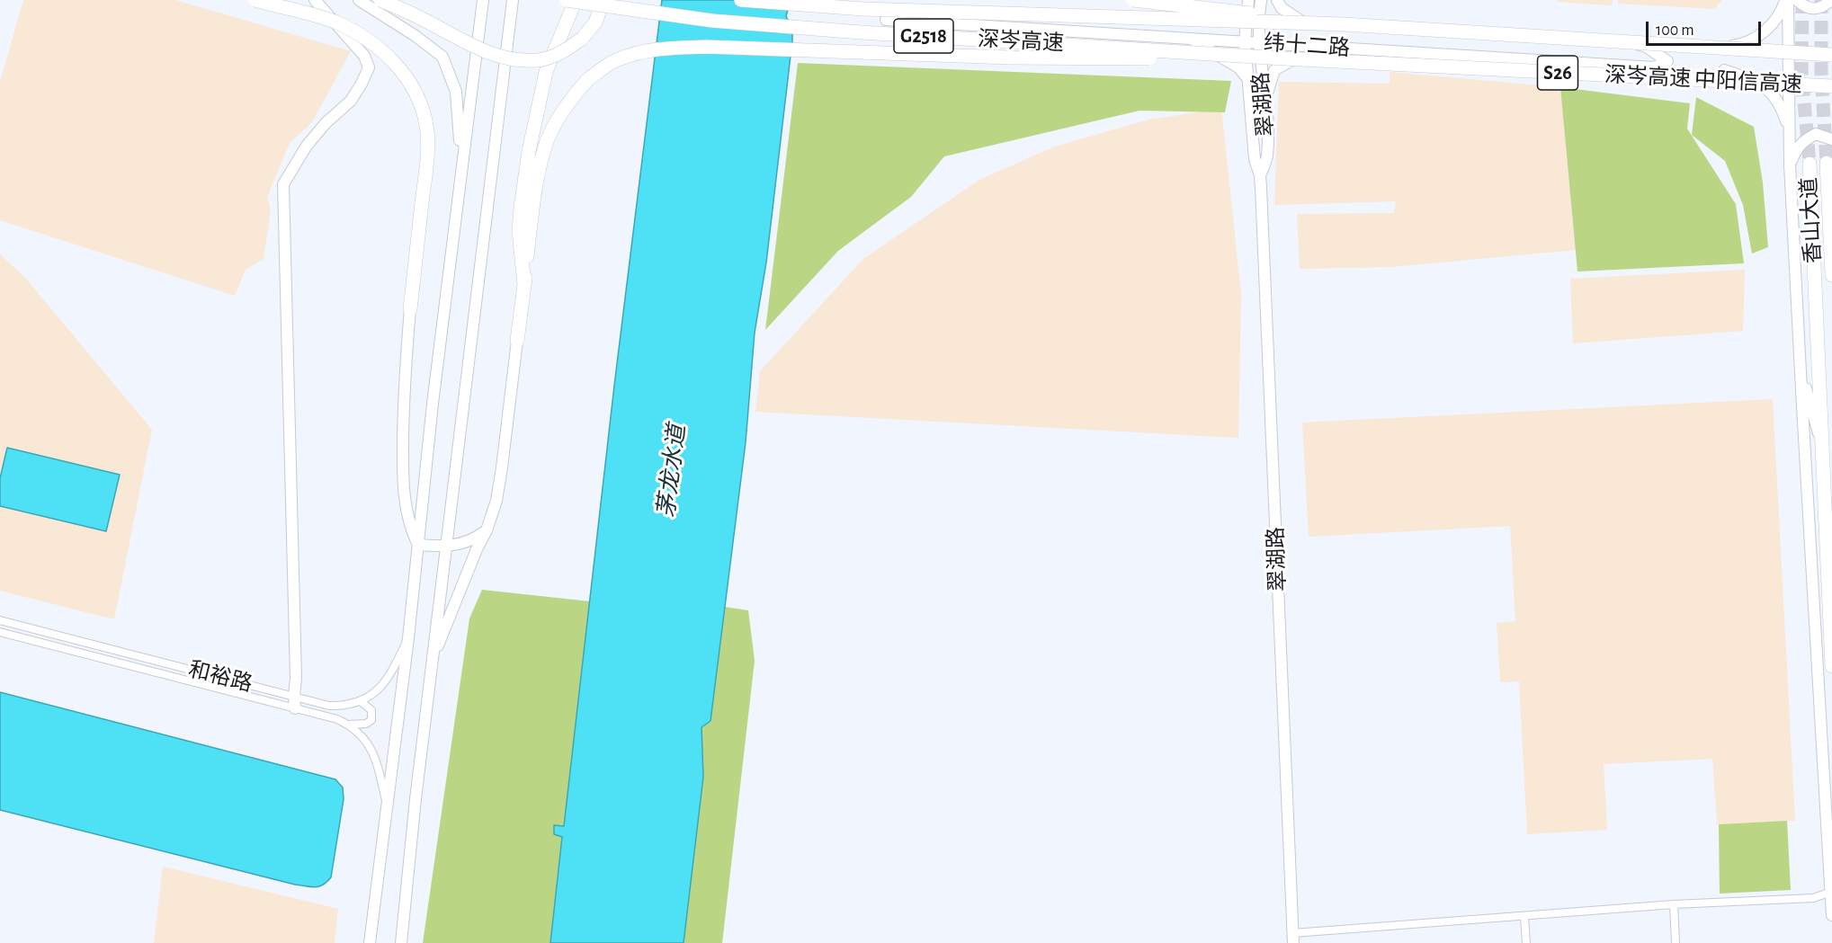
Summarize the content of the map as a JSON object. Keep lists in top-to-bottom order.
{
  "streets": {
    "highway": [
      "G2518",
      "深岑高速",
      "S26",
      "深岑高速 中阳信高速",
      "香山大道"
    ],
    "street": ["纬十二路", "翠湖路", "和裕路"]
  },
  "crossings": [
    ["深岑高速", "深岑高速 中阳信高速"],
    ["纬十二路", "翠湖路"]
  ],
  "water": ["茅龙水道"],
  "scale_bar": "100 m"
}
